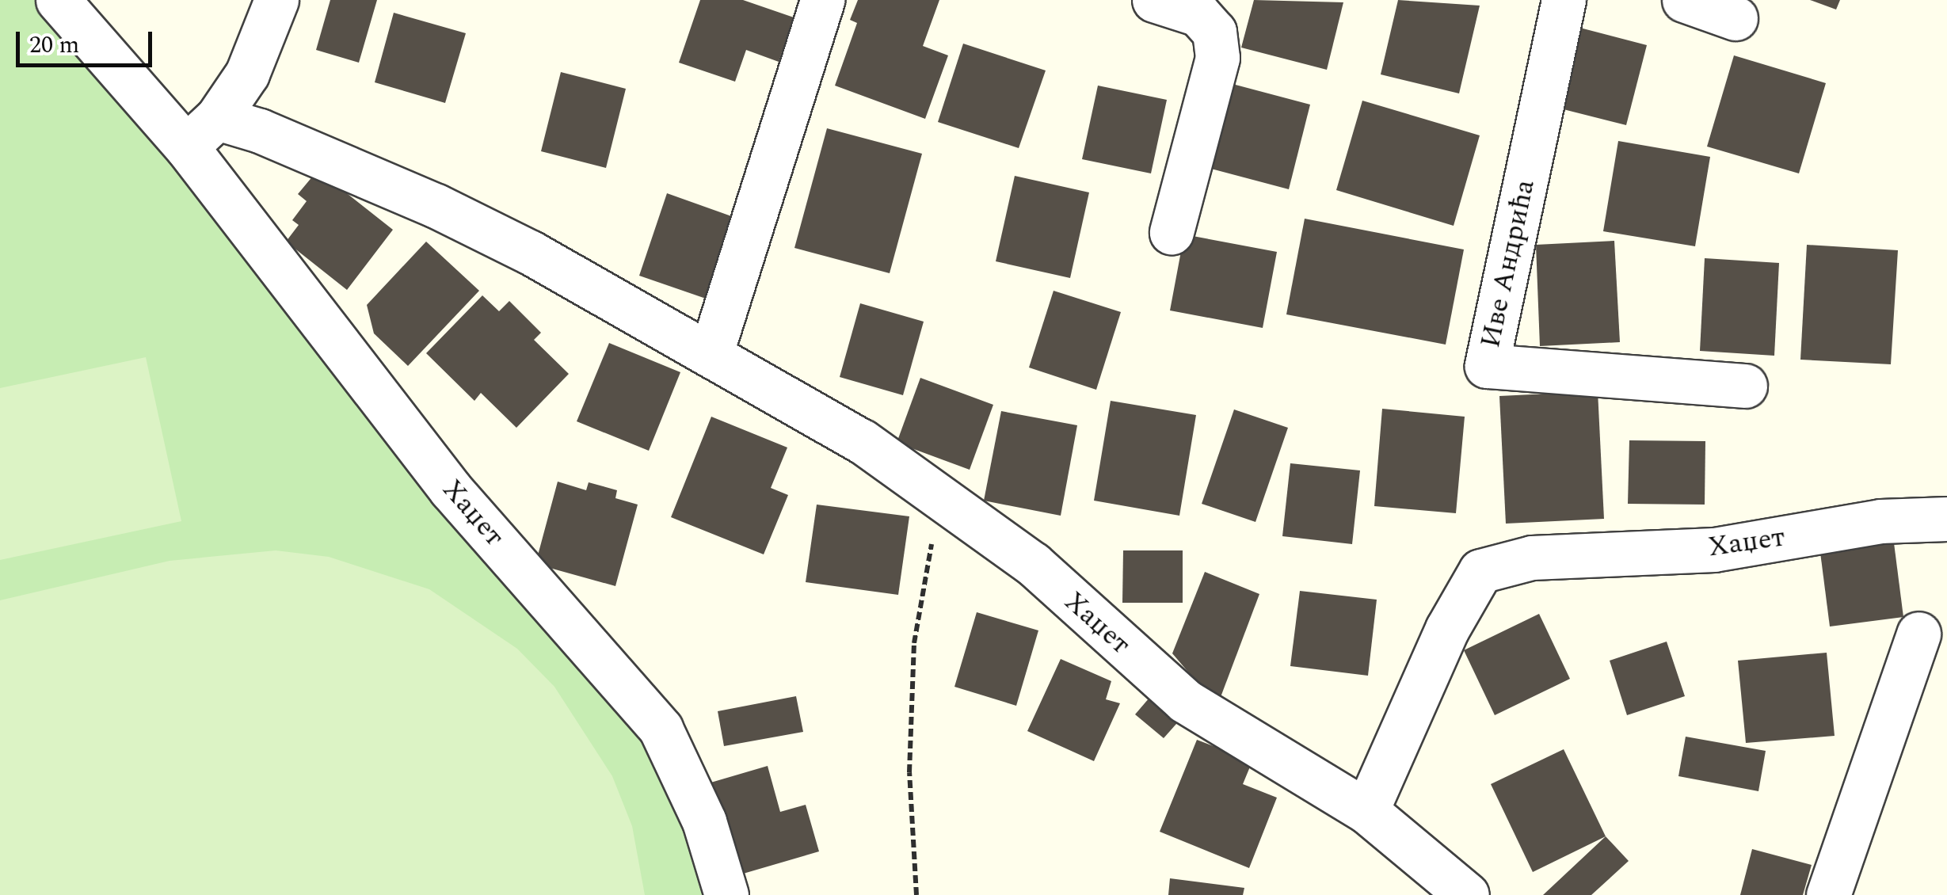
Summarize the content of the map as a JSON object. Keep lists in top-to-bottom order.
{
  "streets": {
    "street": ["Иве Андрића", "Хаџет"]
  },
  "scale_bar": "20 m"
}
